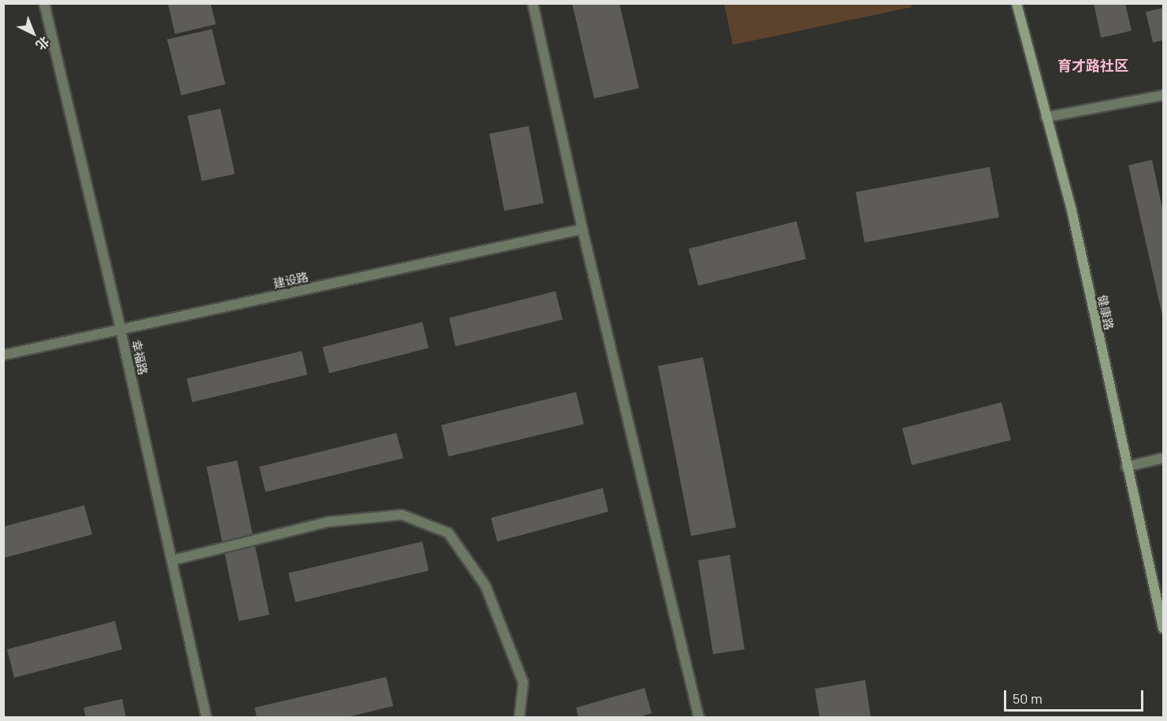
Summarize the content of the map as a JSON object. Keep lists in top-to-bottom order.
{
  "streets": {
    "main road": ["健康路"],
    "street": ["建设路", "幸福路"]
  },
  "crossings": [
    ["建设路", "幸福路"]
  ],
  "districts": ["育才路社区"],
  "scale_bar": "50 m",
  "north": "bottom right"
}
